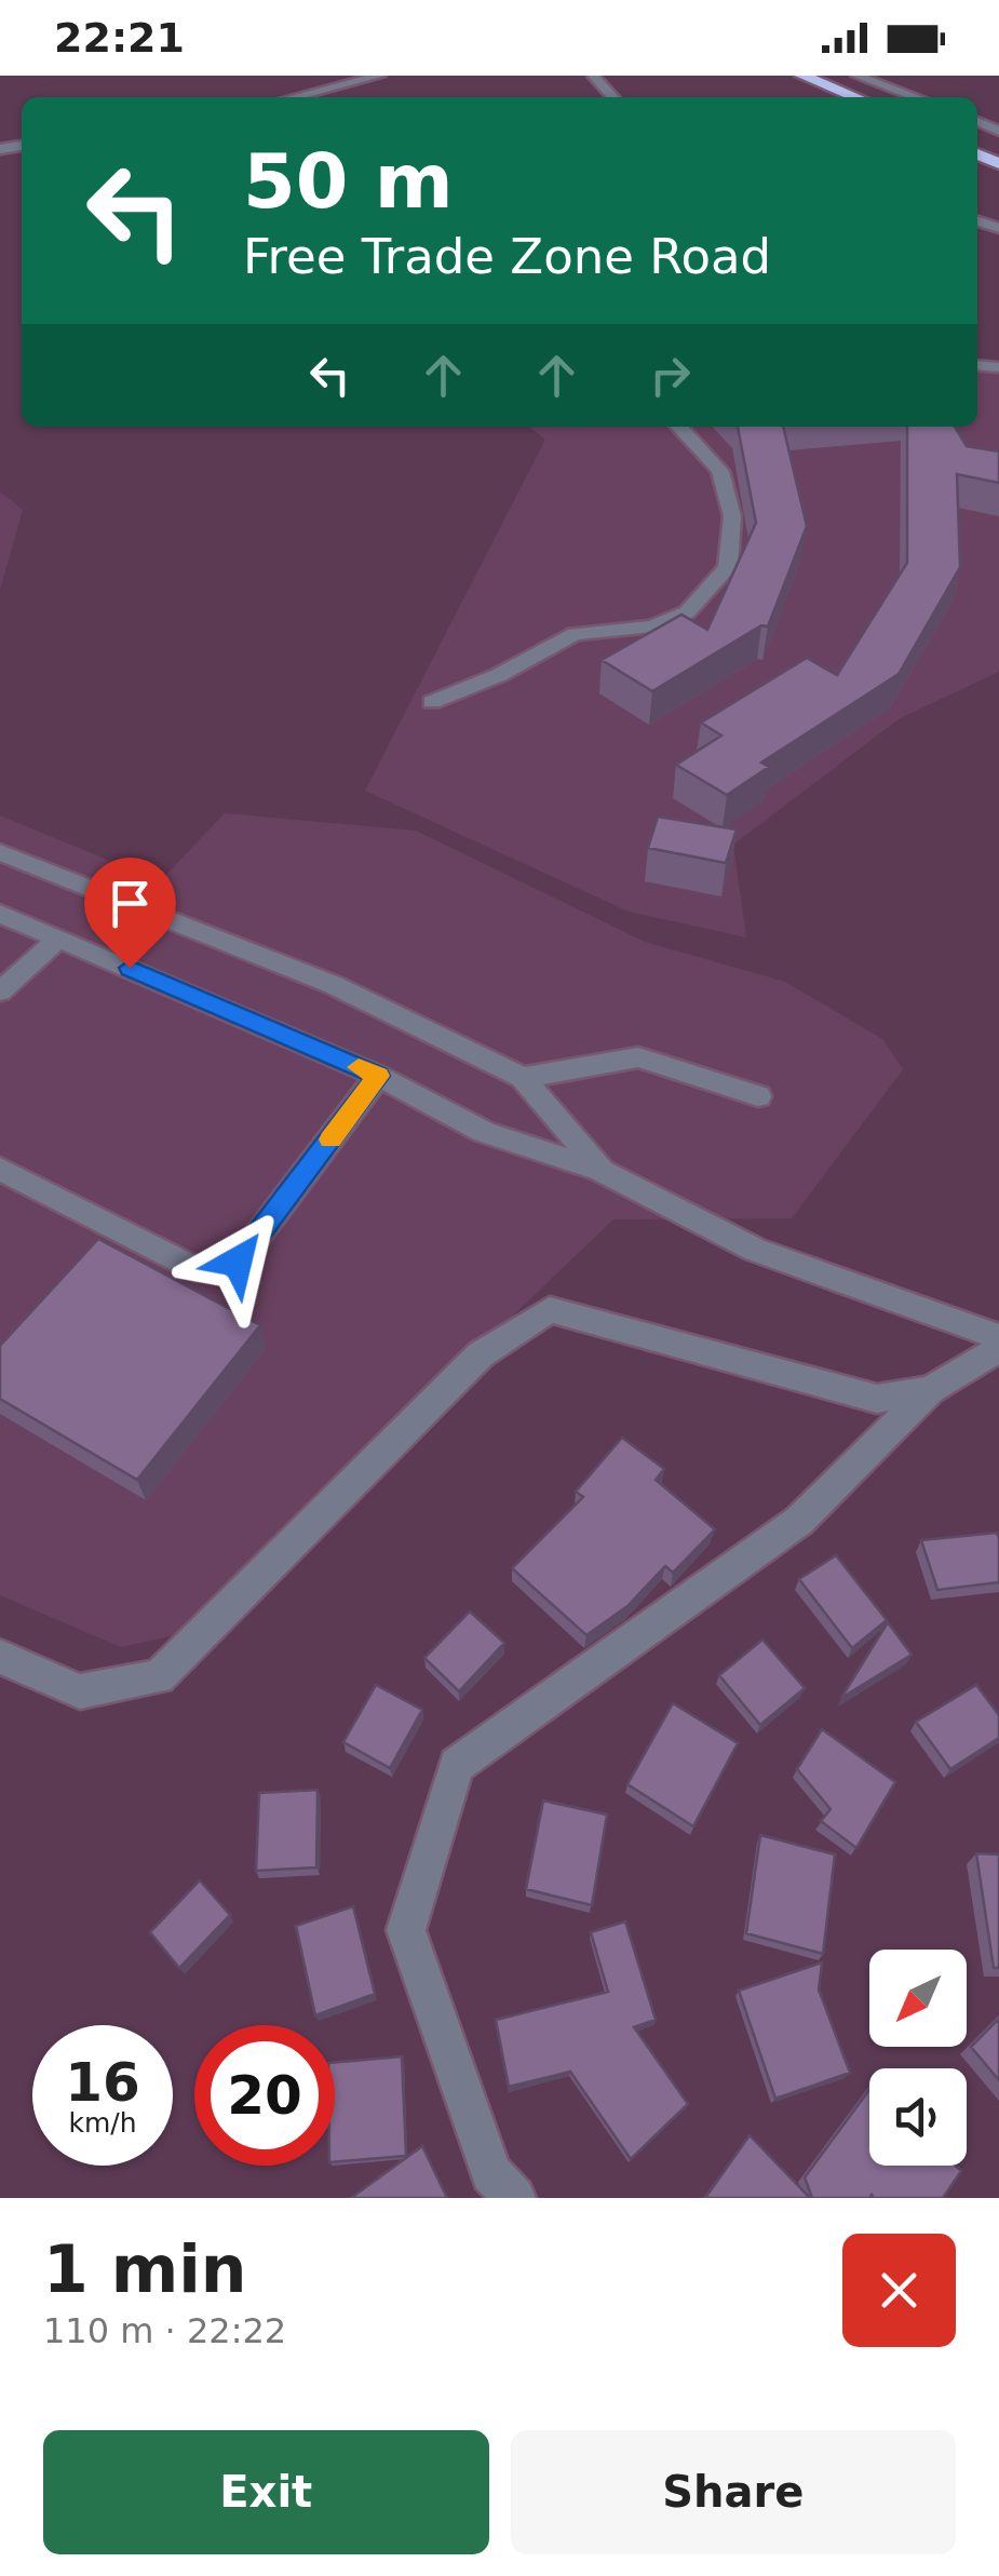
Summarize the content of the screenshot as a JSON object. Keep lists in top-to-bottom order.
{
  "north": "bottom left",
  "page": {
    "status": "22:21",
    "turn": ["50 m", "Free Trade Zone Road"],
    "speed": "16 km/h",
    "limit": "20",
    "heading": ["1 min", "110 m · 22:22"],
    "buttons": ["Exit", "Share"]
  }
}
